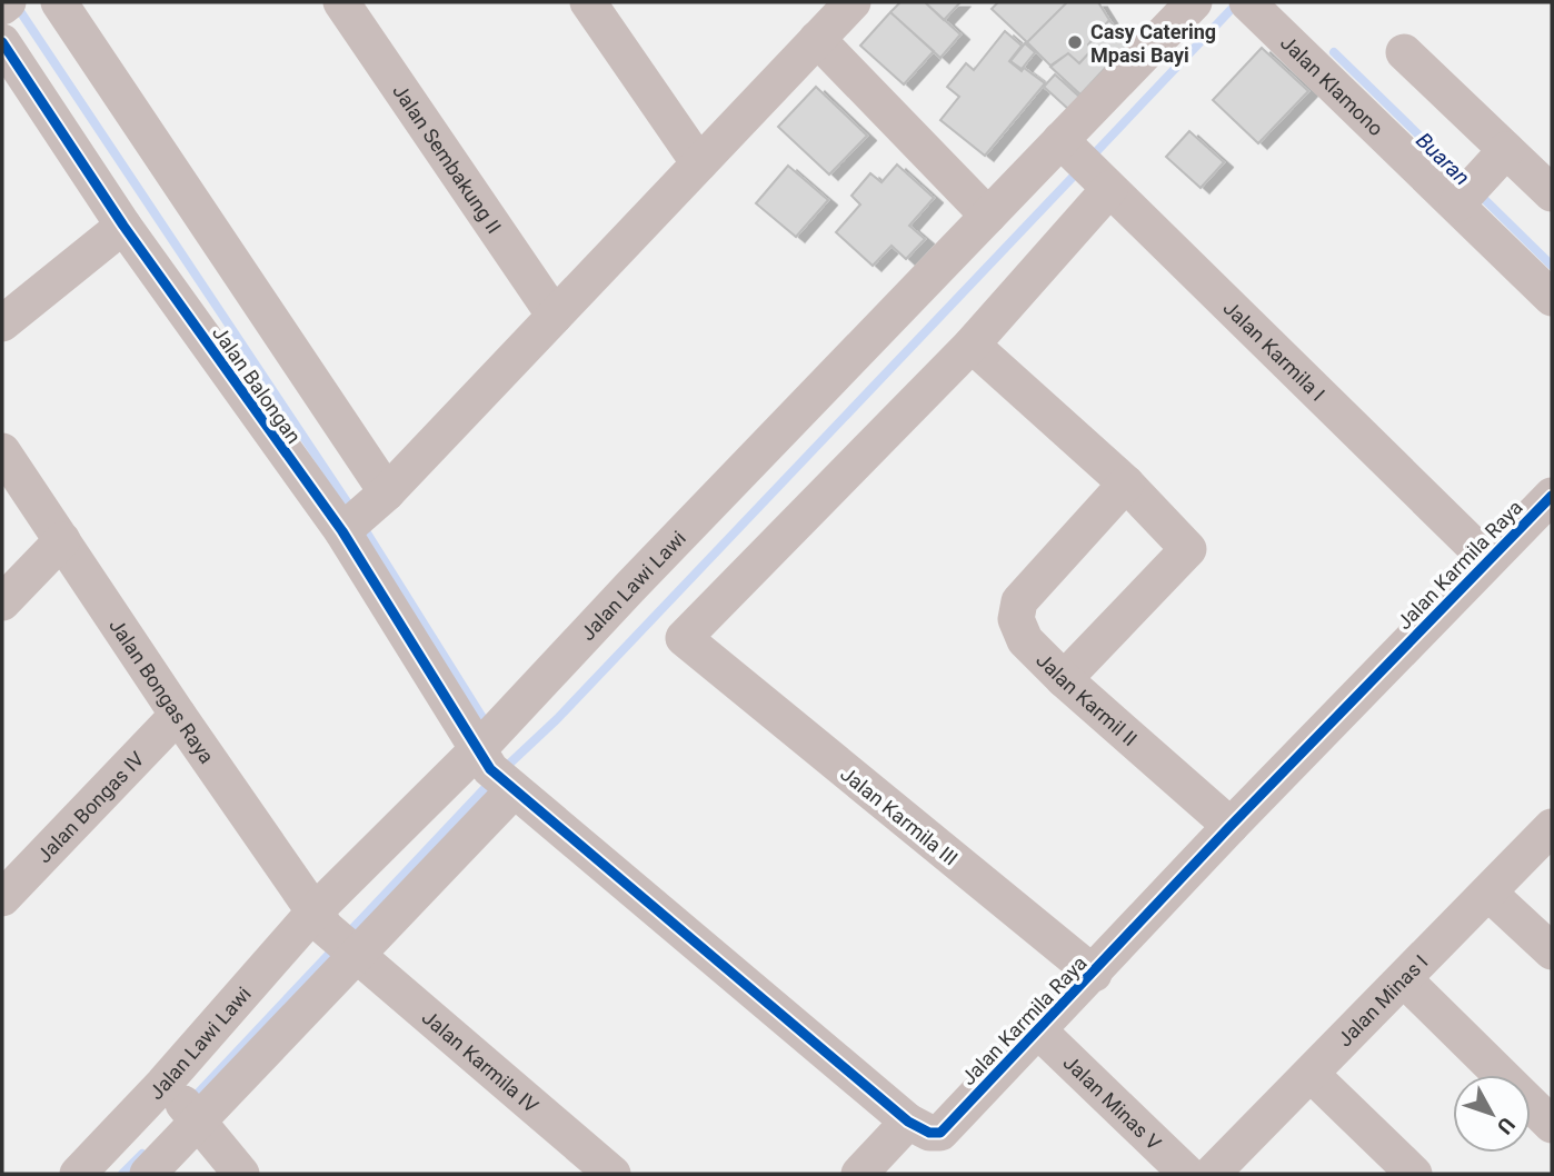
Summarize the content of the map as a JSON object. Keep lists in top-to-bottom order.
{
  "streets": {
    "street": [
      "Jalan Klamono",
      "Jalan Sembakung II",
      "Jalan Karmila I",
      "Jalan Balongan",
      "Jalan Karmila Raya",
      "Jalan Lawi Lawi",
      "Jalan Bongas Raya",
      "Jalan Karmil II",
      "Jalan Bongas IV",
      "Jalan Karmila III",
      "Jalan Minas I",
      "Jalan Karmila IV",
      "Jalan Minas V"
    ]
  },
  "crossings": [
    ["Jalan Karmila I", "Jalan Karmila Raya"],
    ["Jalan Karmila I", "Jalan Lawi Lawi"],
    ["Jalan Balongan", "Jalan Karmila Raya"],
    ["Jalan Balongan", "Jalan Lawi Lawi"],
    ["Jalan Karmila Raya", "Jalan Lawi Lawi"],
    ["Jalan Karmila Raya", "Jalan Karmil II"],
    ["Jalan Karmila Raya", "Jalan Karmila III"],
    ["Jalan Karmila Raya", "Jalan Minas V"],
    ["Jalan Lawi Lawi", "Jalan Bongas Raya"],
    ["Jalan Lawi Lawi", "Jalan Karmila IV"],
    ["Jalan Bongas Raya", "Jalan Bongas IV"],
    ["Jalan Bongas Raya", "Jalan Karmila IV"]
  ],
  "water": ["Buaran"],
  "places": ["Casy Catering Mpasi Bayi"],
  "north": "bottom right"
}
